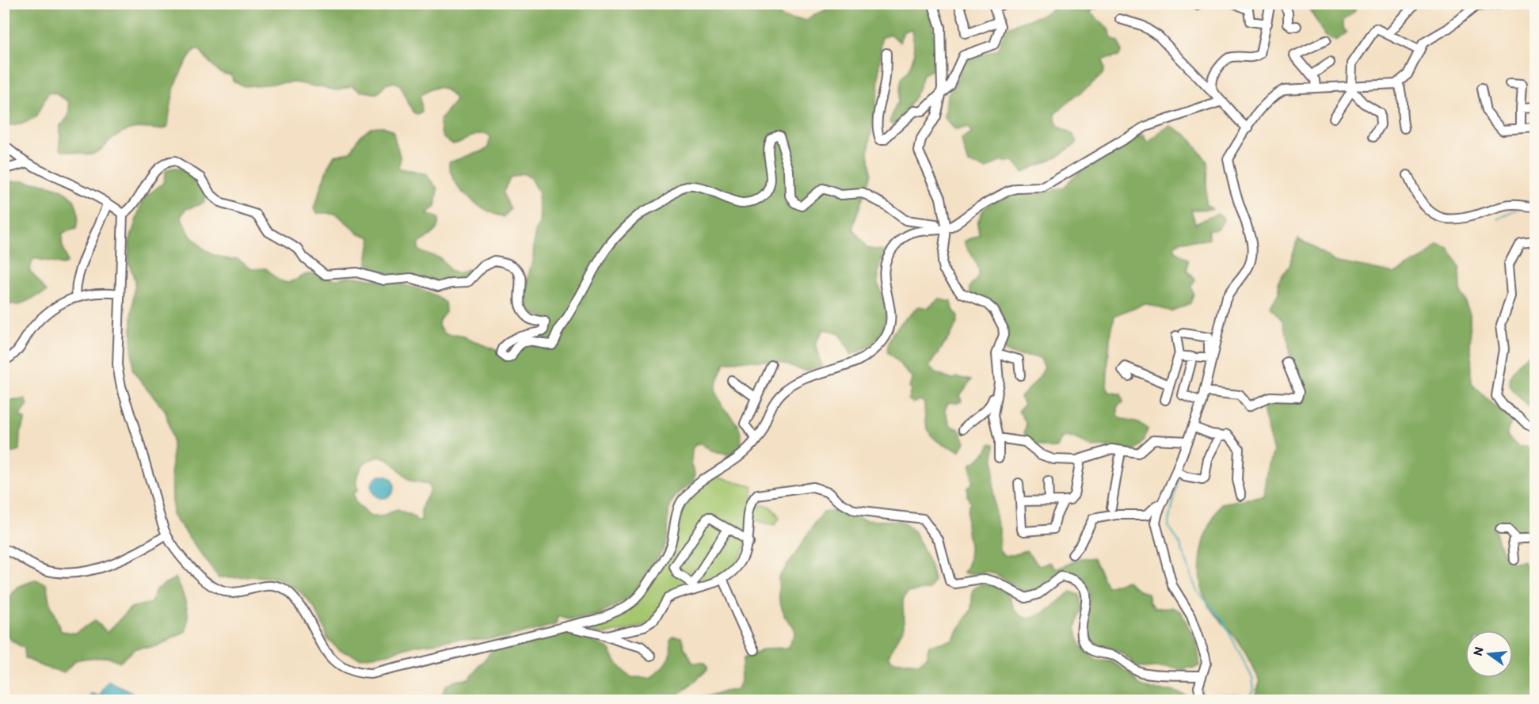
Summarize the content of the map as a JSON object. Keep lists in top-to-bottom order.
{
  "north": "left"
}
